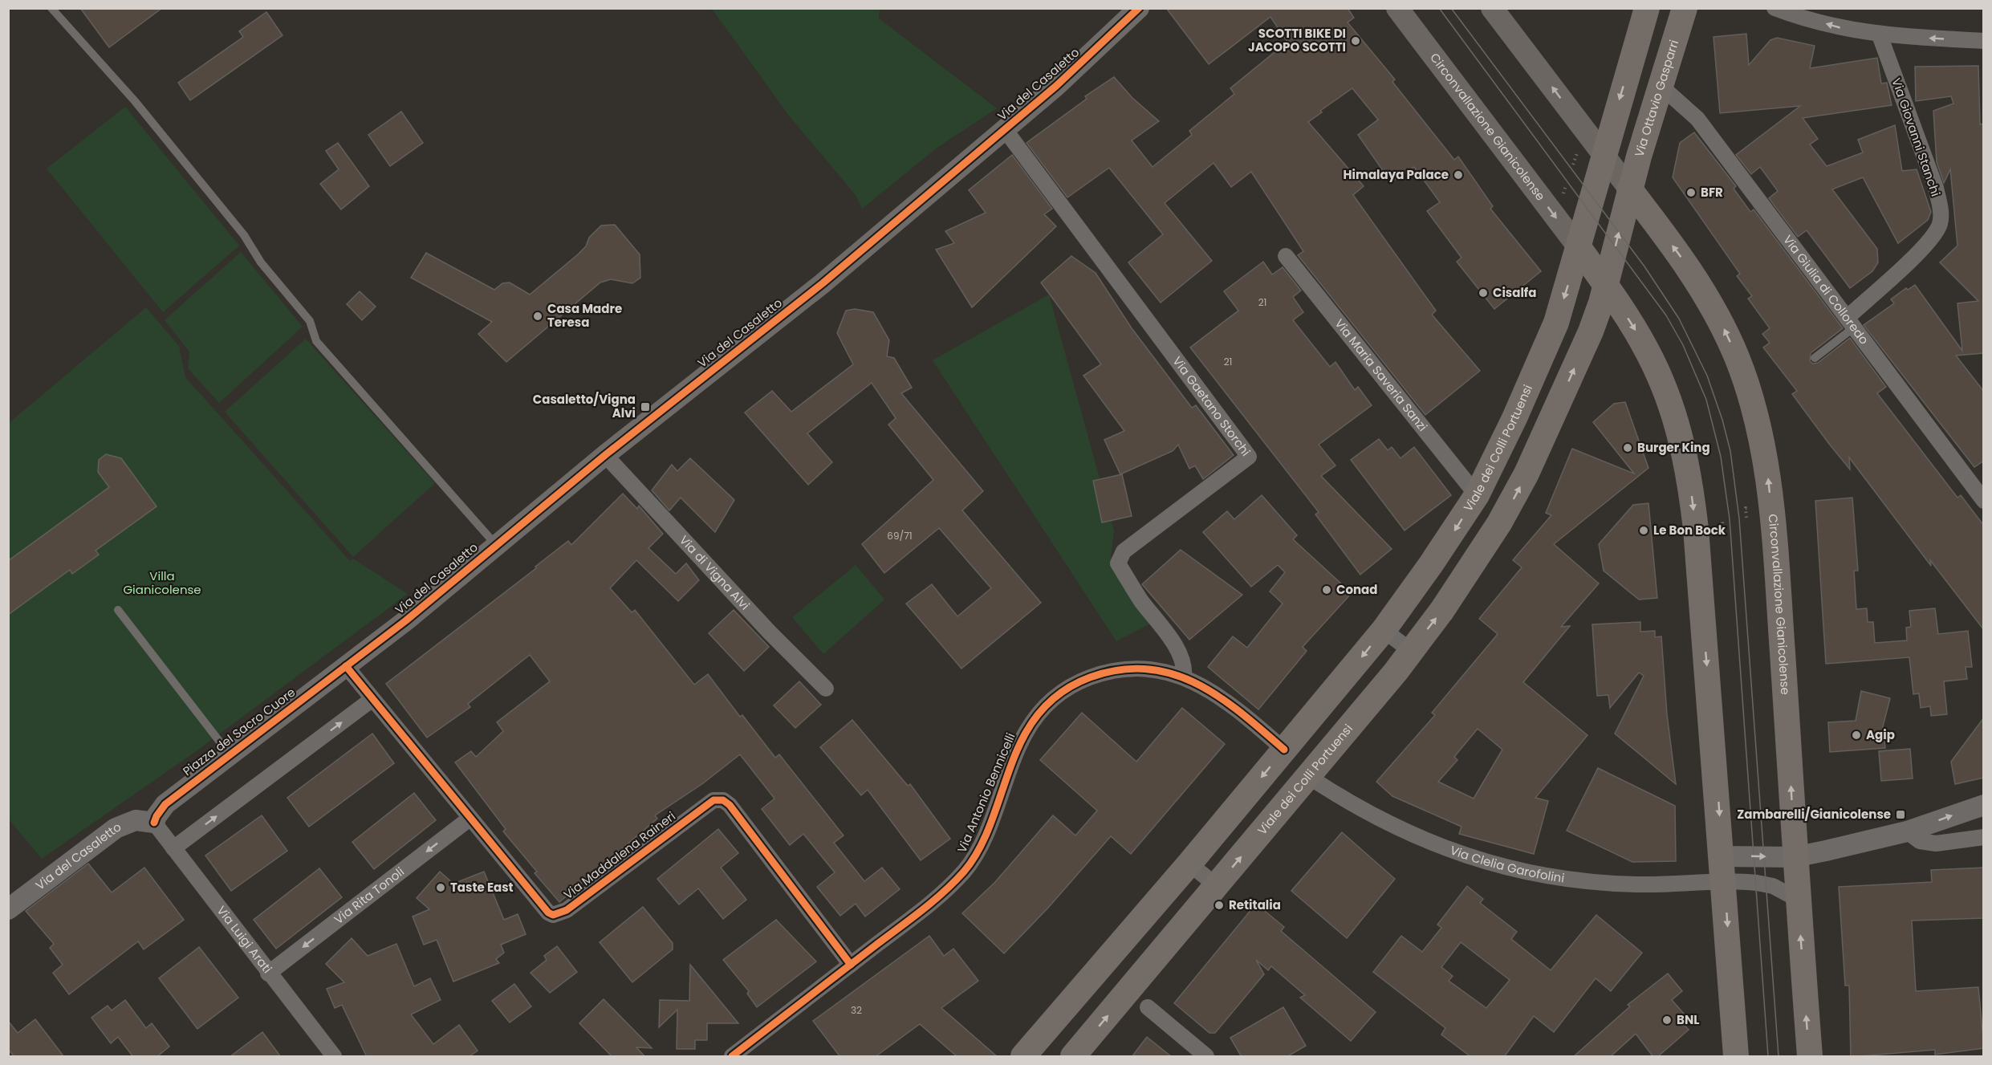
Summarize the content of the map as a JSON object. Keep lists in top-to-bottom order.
{
  "streets": {
    "main road": ["Via Ottavio Gasparri", "Circonvallazione Gianicolense", "Viale dei Colli Portuensi"],
    "street": [
      "Via del Casaletto",
      "Via Giovanni Stanchi",
      "Via Giulia di Colloredo",
      "Via Maria Saveria Sanzi",
      "Via Gaetano Storchi",
      "Via di Vigna Alvi",
      "Piazza del Sacro Cuore",
      "Via Antonio Bennicelli",
      "Via Maddalena Raineri",
      "Via Clelia Garofolini",
      "Via Rita Tonoli",
      "Via Luigi Arati"
    ]
  },
  "crossings": [
    ["Via del Casaletto", "Via di Vigna Alvi"],
    ["Via del Casaletto", "Piazza del Sacro Cuore"],
    ["Via del Casaletto", "Via Maddalena Raineri"],
    ["Via del Casaletto", "Via Luigi Arati"],
    ["Via Ottavio Gasparri", "Circonvallazione Gianicolense"],
    ["Via Ottavio Gasparri", "Via Giulia di Colloredo"],
    ["Circonvallazione Gianicolense", "Viale dei Colli Portuensi"],
    ["Circonvallazione Gianicolense", "Via Clelia Garofolini"],
    ["Via Giovanni Stanchi", "Via Giulia di Colloredo"],
    ["Via Maria Saveria Sanzi", "Viale dei Colli Portuensi"],
    ["Via Gaetano Storchi", "Via Antonio Bennicelli"],
    ["Viale dei Colli Portuensi", "Via Antonio Bennicelli"],
    ["Viale dei Colli Portuensi", "Via Clelia Garofolini"],
    ["Piazza del Sacro Cuore", "Via Maddalena Raineri"],
    ["Piazza del Sacro Cuore", "Via Luigi Arati"],
    ["Via Antonio Bennicelli", "Via Maddalena Raineri"],
    ["Via Maddalena Raineri", "Via Rita Tonoli"],
    ["Via Rita Tonoli", "Via Luigi Arati"]
  ],
  "one_way": ["Via Rita Tonoli"],
  "parks": ["Villa Gianicolense"],
  "places": {
    "other": [
      "SCOTTI BIKE DI JACOPO SCOTTI",
      "Himalaya Palace",
      "BFR",
      "Cisalfa",
      "Casa Madre Teresa",
      "Burger King",
      "Le Bon Bock",
      "Conad",
      "Agip",
      "Taste East",
      "Retitalia",
      "BNL"
    ],
    "transit": ["Casaletto/Vigna Alvi", "Zambarelli/Gianicolense"]
  },
  "house_numbers": [
    "21",
    "21",
    "69/71",
    "32"
  ]
}
